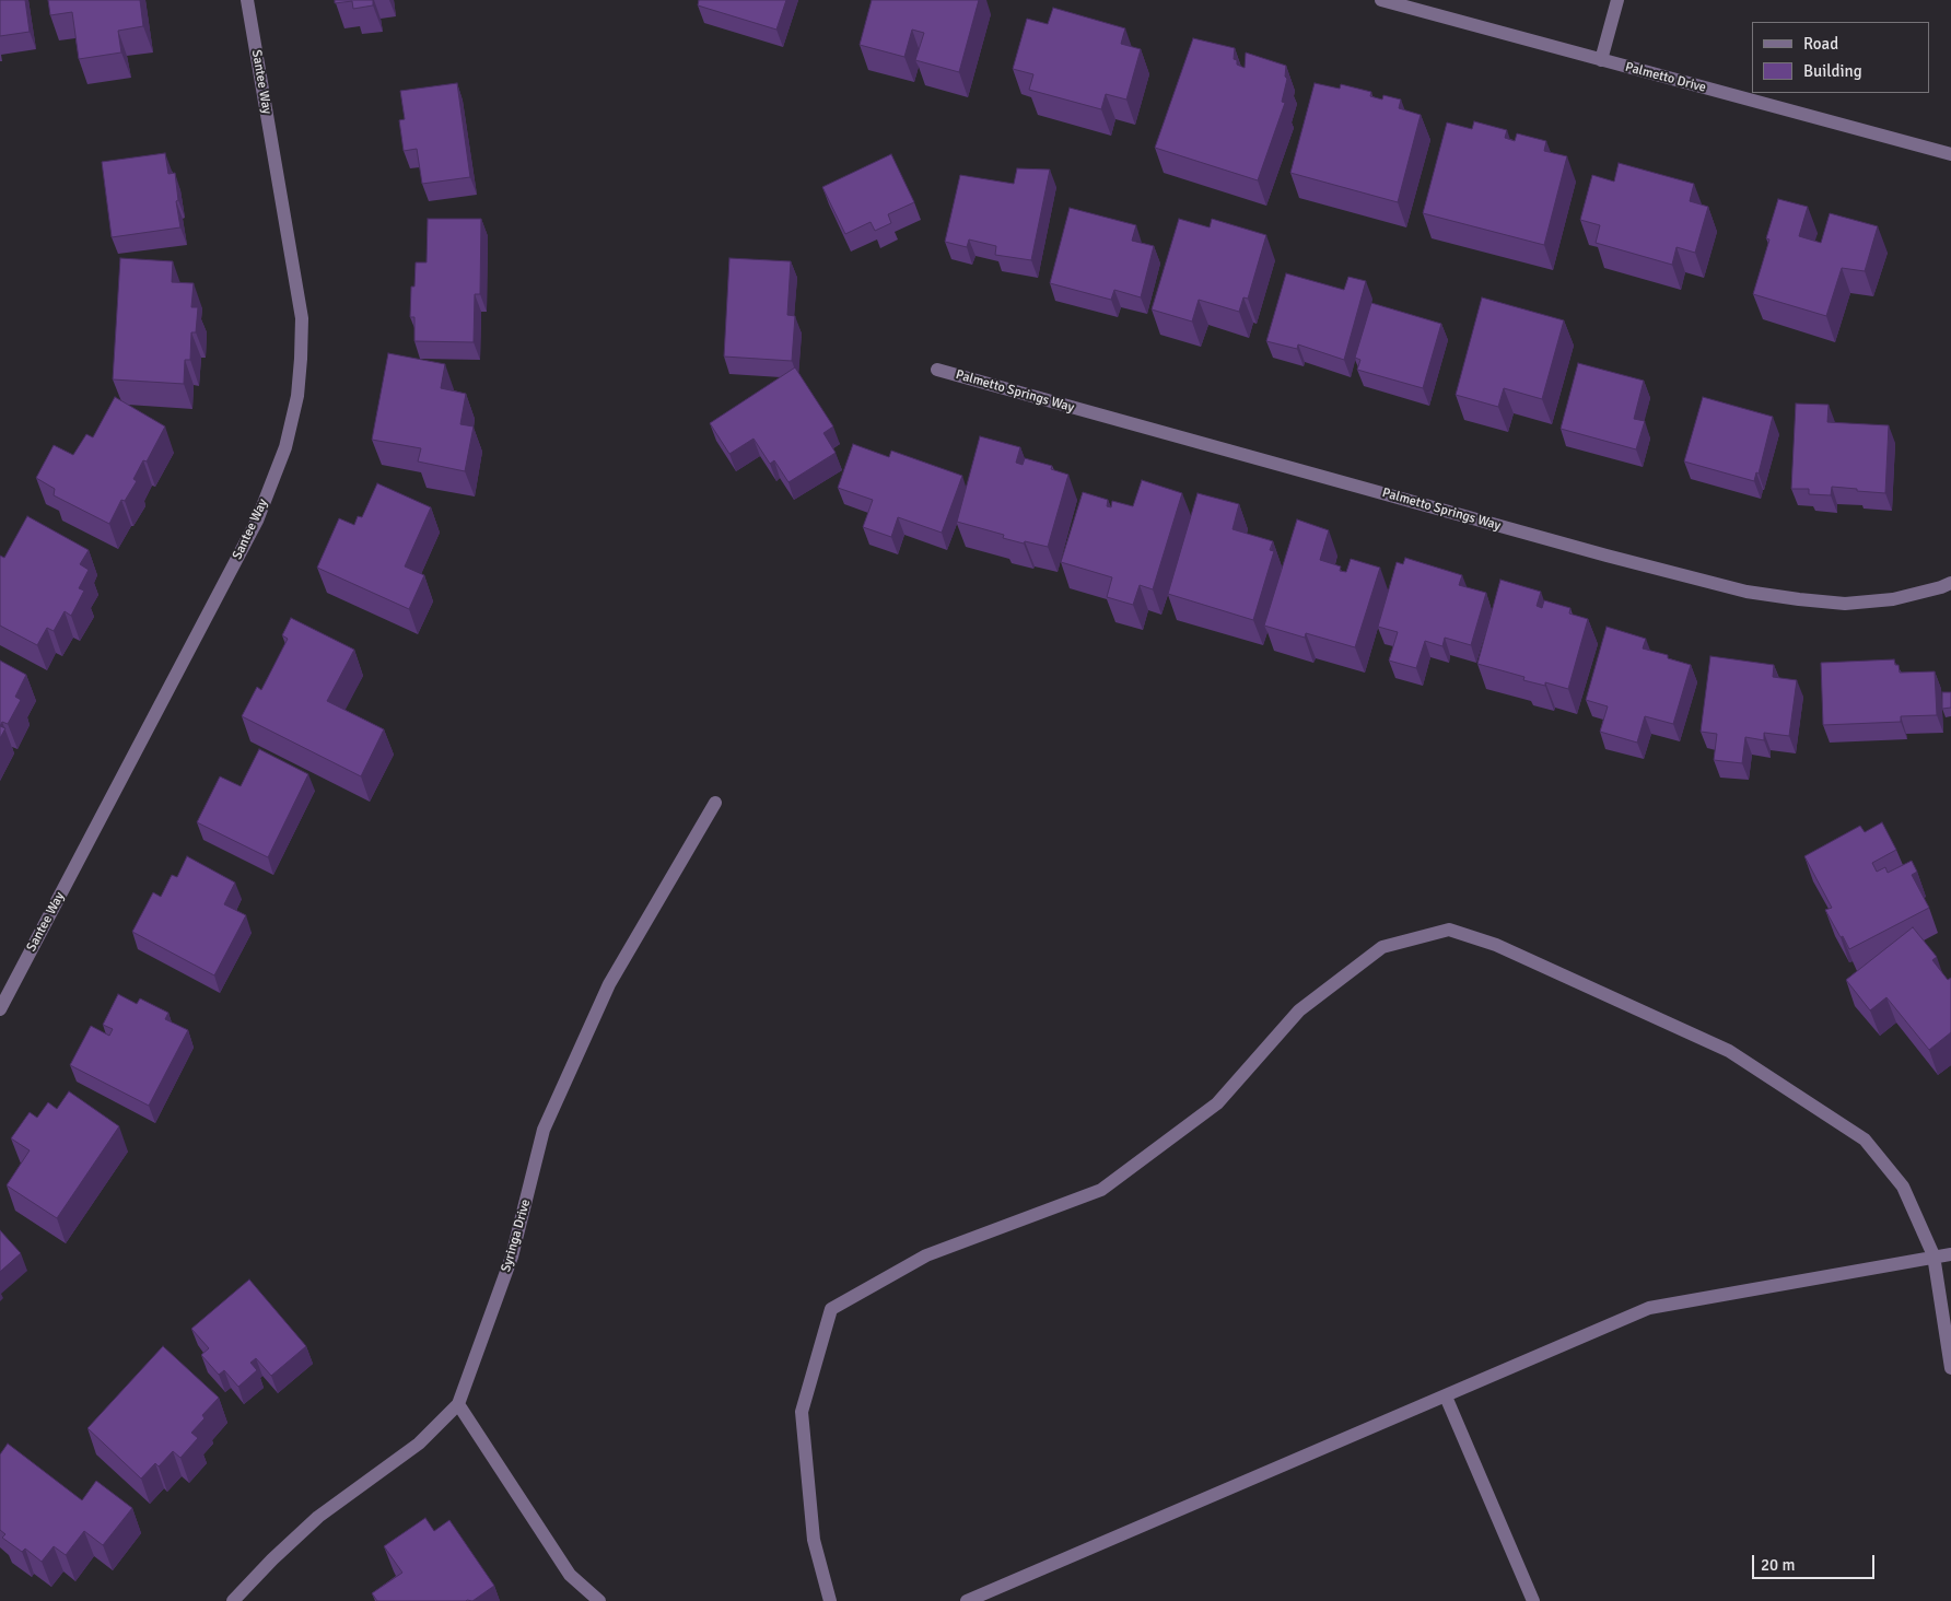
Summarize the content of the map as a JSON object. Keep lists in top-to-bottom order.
{
  "streets": {
    "street": [
      "Palmetto Drive",
      "Santee Way",
      "Palmetto Springs Way",
      "Syringa Drive"
    ]
  },
  "legend": ["Road", "Building"],
  "scale_bar": "20 m"
}
